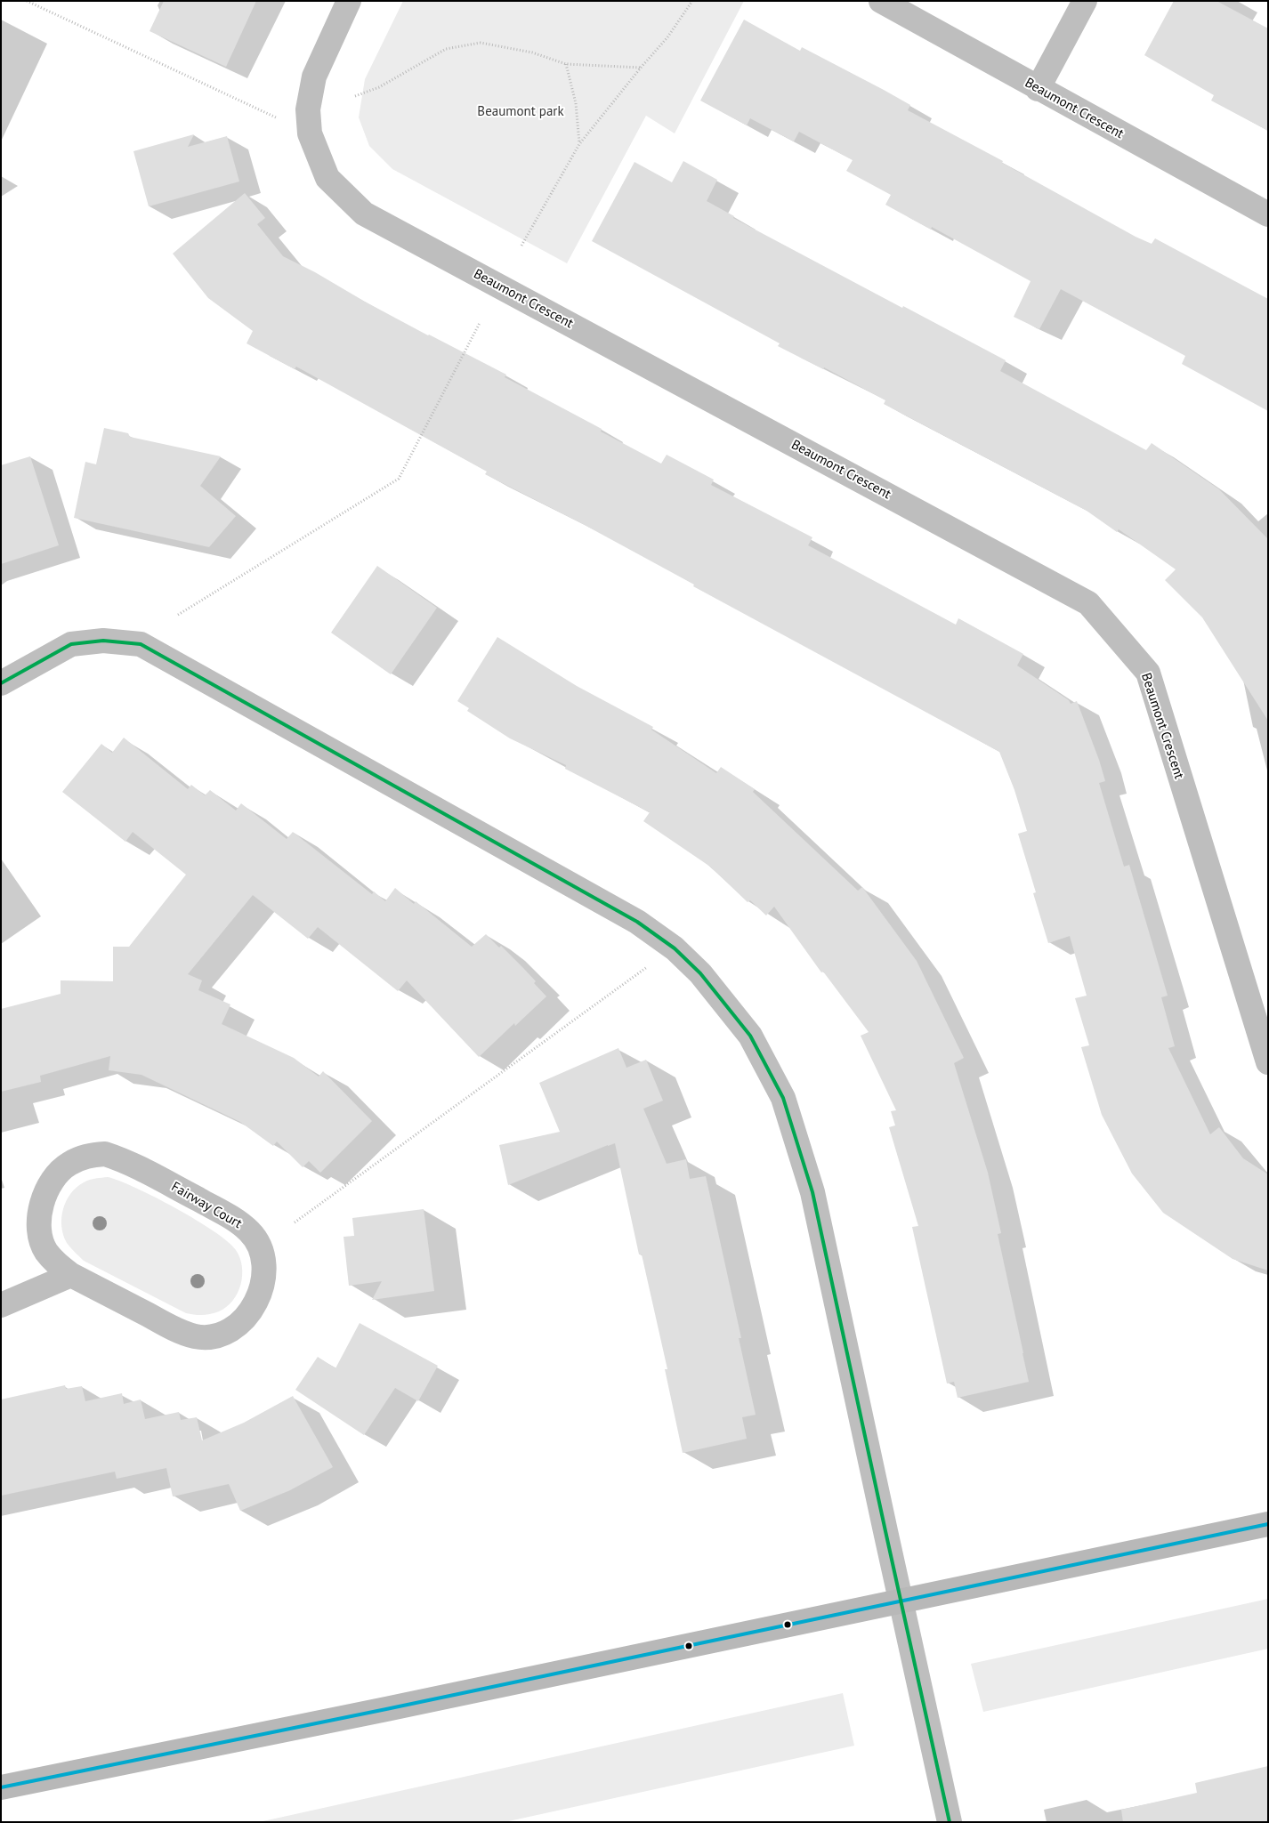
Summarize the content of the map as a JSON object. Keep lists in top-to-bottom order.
{
  "streets": {
    "street": ["Beaumont Crescent", "Fairway Court"]
  },
  "parks": ["Beaumont park"]
}
